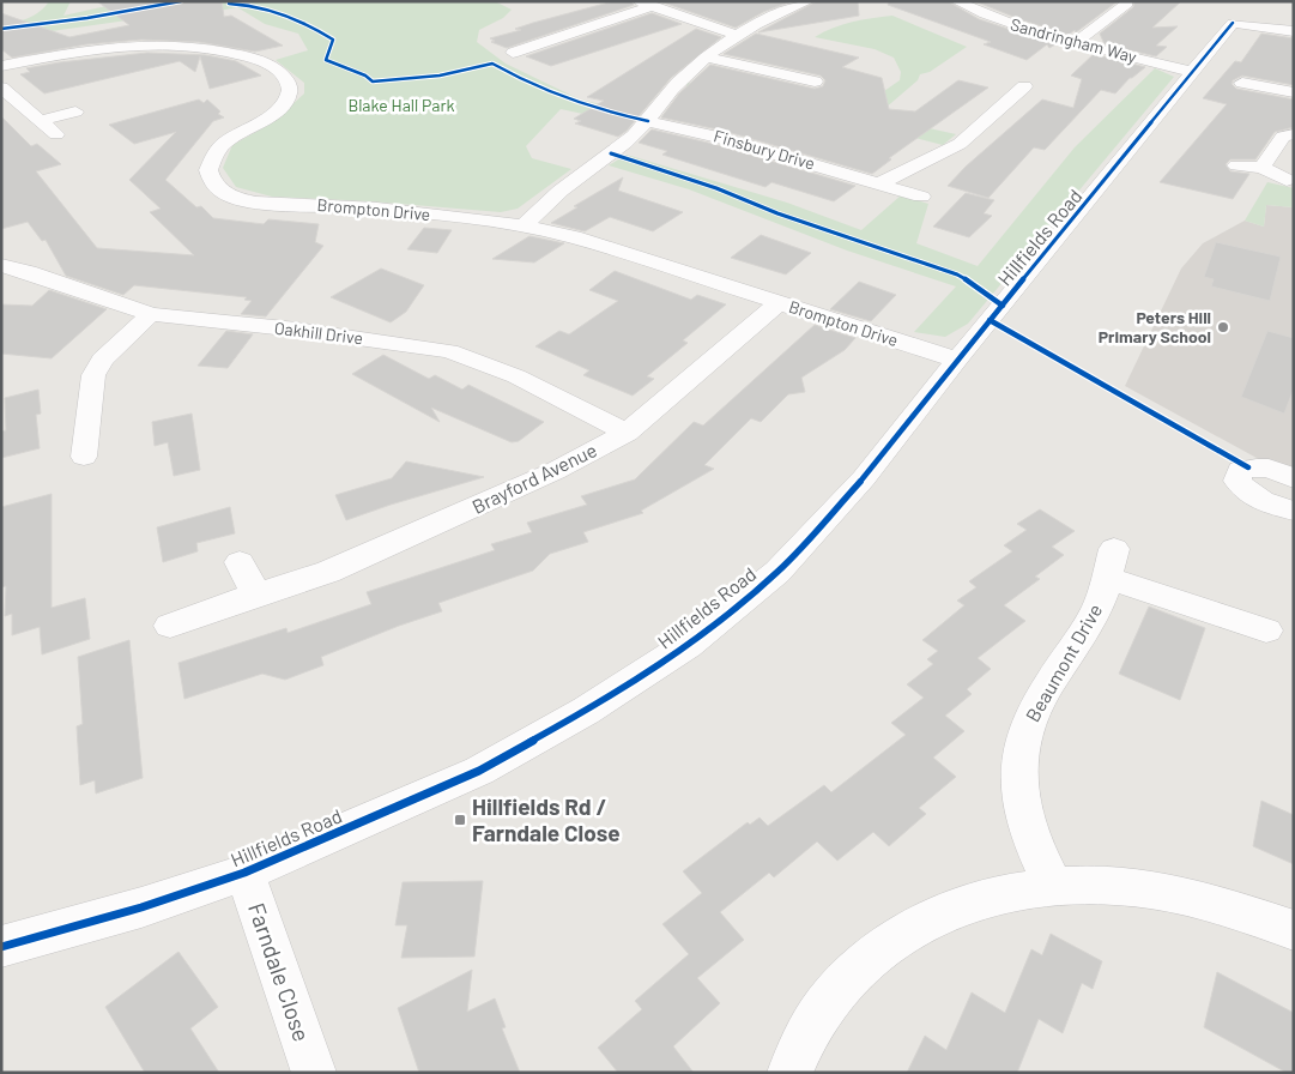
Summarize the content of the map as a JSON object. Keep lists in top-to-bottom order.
{
  "streets": {
    "street": [
      "Sandringham Way",
      "Finsbury Drive",
      "Brompton Drive",
      "Hillfields Road",
      "Oakhill Drive",
      "Brayford Avenue",
      "Beaumont Drive",
      "Farndale Close"
    ]
  },
  "crossings": [
    ["Sandringham Way", "Hillfields Road"],
    ["Brompton Drive", "Hillfields Road"],
    ["Brompton Drive", "Brayford Avenue"],
    ["Hillfields Road", "Farndale Close"],
    ["Oakhill Drive", "Brayford Avenue"]
  ],
  "parks": ["Blake Hall Park"],
  "places": {
    "other": ["Peters Hill Primary School"],
    "transit": ["Hillfields Rd / Farndale Close"]
  }
}
